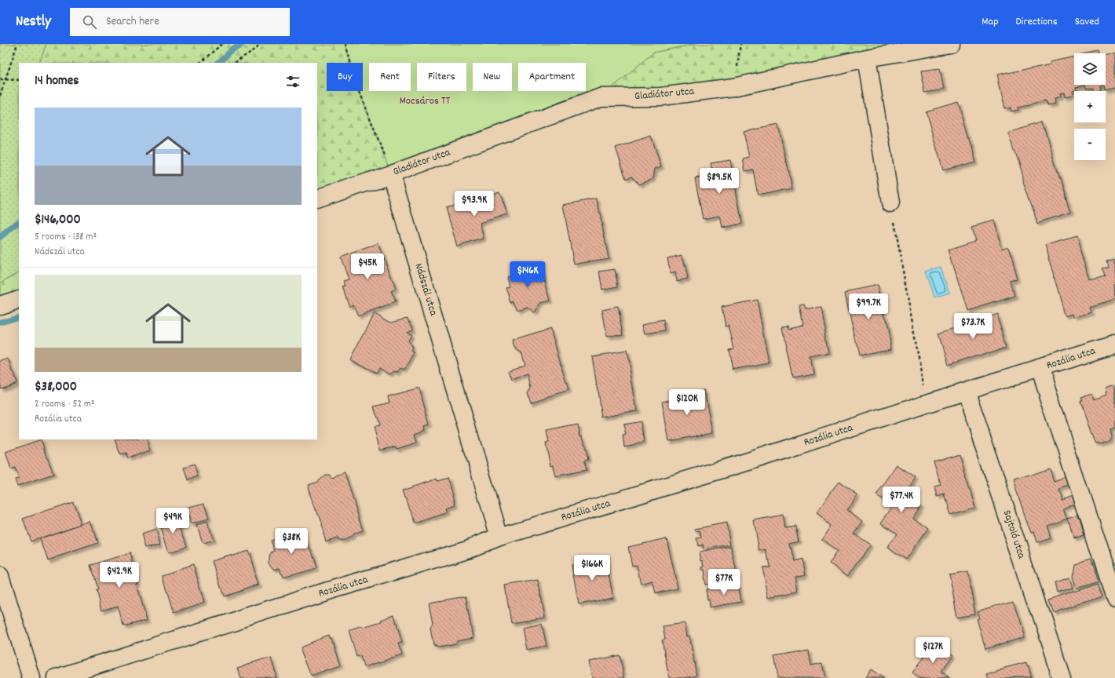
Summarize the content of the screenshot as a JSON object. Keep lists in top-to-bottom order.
{
  "streets": {
    "street": [
      "Gladiátor utca",
      "Nádszál utca",
      "Rozália utca",
      "Sajtoló utca"
    ]
  },
  "crossings": [
    ["Gladiátor utca", "Nádszál utca"],
    ["Nádszál utca", "Rozália utca"],
    ["Rozália utca", "Sajtoló utca"]
  ],
  "parks": ["Mocsáros TT"],
  "page": {
    "header": "Nestly",
    "search": "Search here",
    "nav": ["Map", "Directions", "Saved"],
    "map_buttons": ["+", "−"],
    "chip": [
      "Buy",
      "Rent",
      "Filters",
      "New",
      "Apartment"
    ],
    "heading": "14 homes",
    "list": [
      {
        "name": "$146,000",
        "note": "5 rooms · 138 m² · Nádszál utca"
      },
      {
        "name": "$38,000",
        "note": "2 rooms · 52 m² · Rozália utca"
      }
    ],
    "price": [
      "$89.5K",
      "$93.9K",
      "$45K",
      "$146K",
      "$99.7K",
      "$73.7K",
      "$120K",
      "$77.4K",
      "$49K",
      "$38K",
      "$166K",
      "$42.9K",
      "$77K",
      "$127K"
    ]
  }
}
